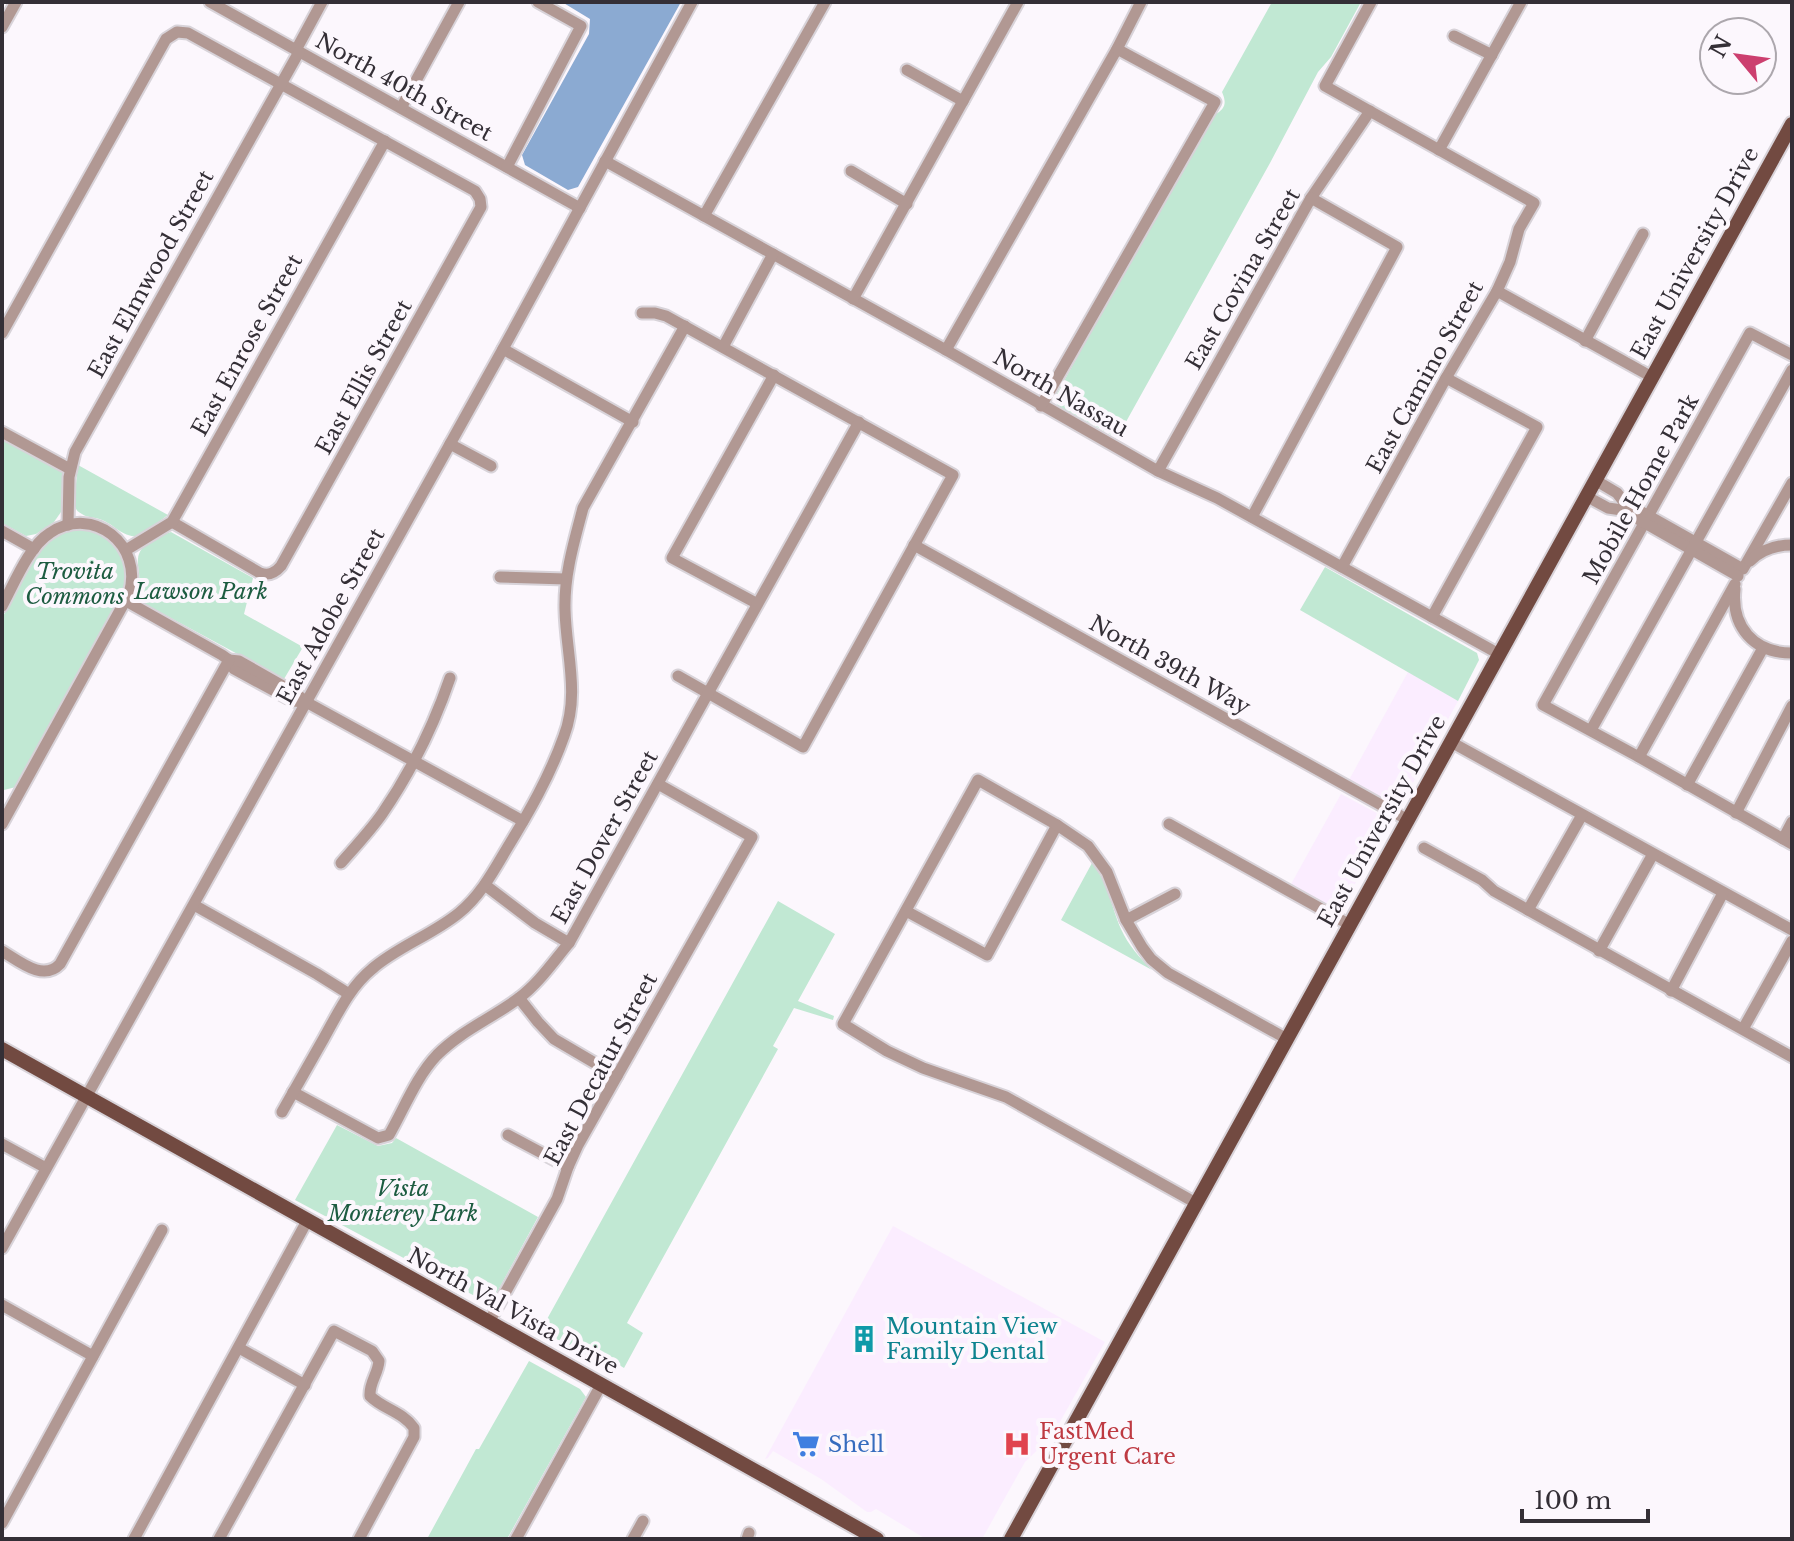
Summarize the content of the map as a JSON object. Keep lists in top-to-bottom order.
{
  "streets": {
    "main road": ["East University Drive", "North Val Vista Drive"],
    "street": [
      "North 40th Street",
      "East Elmwood Street",
      "East Covina Street",
      "East Enrose Street",
      "East Ellis Street",
      "East Camino Street",
      "North Nassau",
      "Mobile Home Park",
      "East Adobe Street",
      "North 39th Way",
      "East Dover Street",
      "East Decatur Street"
    ]
  },
  "crossings": [
    ["North 40th Street", "East Elmwood Street"],
    ["North 40th Street", "East Adobe Street"],
    ["East University Drive", "North Nassau"],
    ["East University Drive", "North 39th Way"],
    ["East Covina Street", "North Nassau"],
    ["East Enrose Street", "East Ellis Street"],
    ["East Camino Street", "North Nassau"],
    ["North Nassau", "East Adobe Street"],
    ["East Adobe Street", "North Val Vista Drive"],
    ["East Dover Street", "East Decatur Street"],
    ["East Decatur Street", "North Val Vista Drive"]
  ],
  "parks": ["Trovita Commons", "Lawson Park", "Vista Monterey Park"],
  "places": {
    "building": ["Mountain View Family Dental"],
    "supermarket": ["Shell"],
    "hospital": ["FastMed Urgent Care"]
  },
  "scale_bar": "100 m",
  "north": "top left"
}
